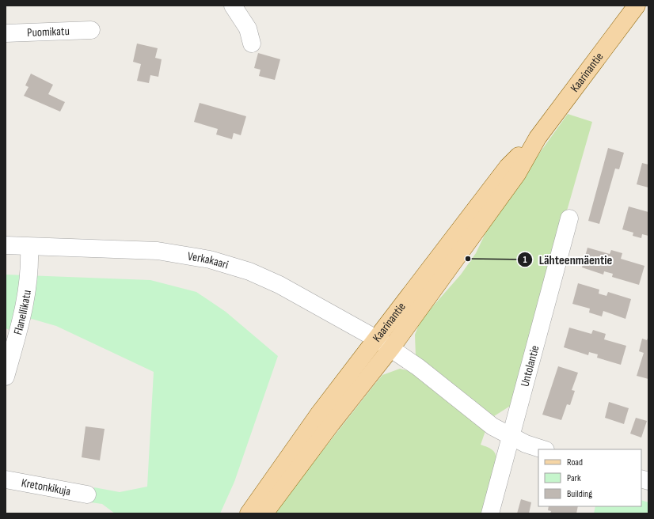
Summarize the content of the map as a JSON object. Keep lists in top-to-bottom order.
{
  "streets": {
    "main road": ["Kaarinantie"],
    "street": [
      "Puomikatu",
      "Verkakaari",
      "Flanellikatu",
      "Untolantie",
      "Kretonkikuja"
    ]
  },
  "crossings": [
    ["Kaarinantie", "Verkakaari"],
    ["Verkakaari", "Flanellikatu"],
    ["Verkakaari", "Untolantie"]
  ],
  "places": ["Lähteenmäentie"],
  "legend": ["Road", "Park", "Building"]
}
